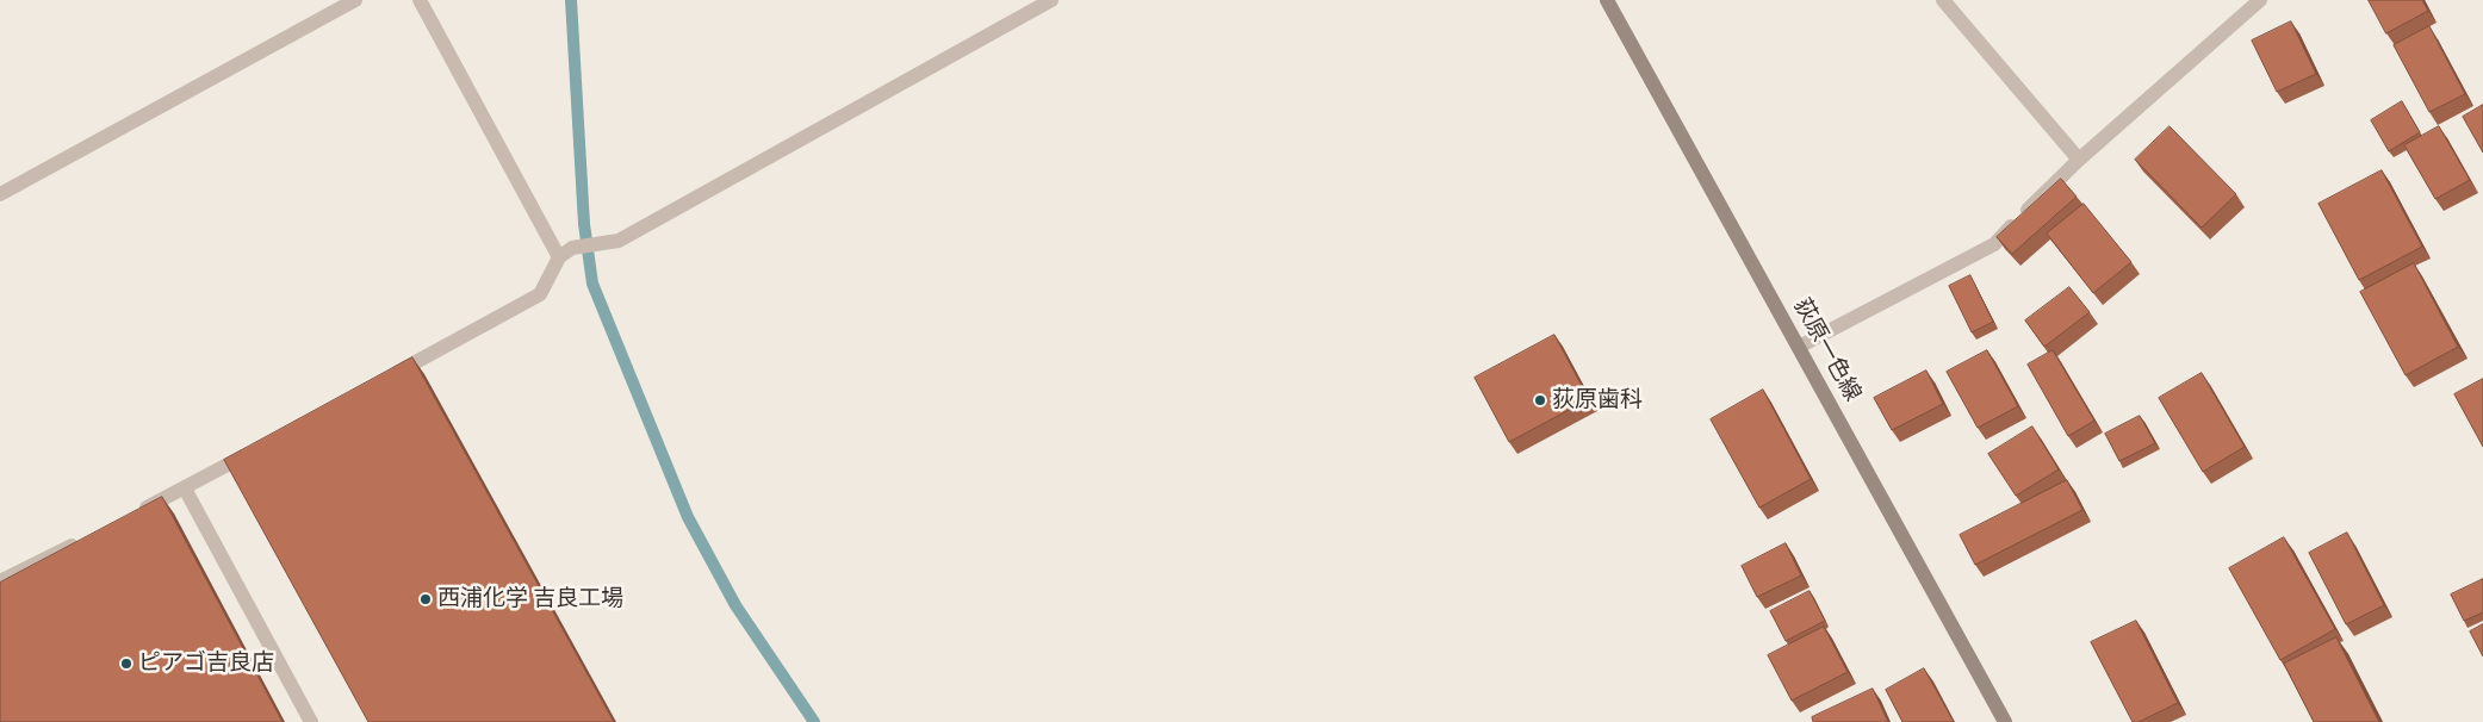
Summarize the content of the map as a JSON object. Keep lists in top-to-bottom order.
{
  "streets": {
    "main road": ["荻原一色線"]
  },
  "places": ["荻原歯科", "西浦化学 吉良工場", "ピアゴ吉良店"]
}
